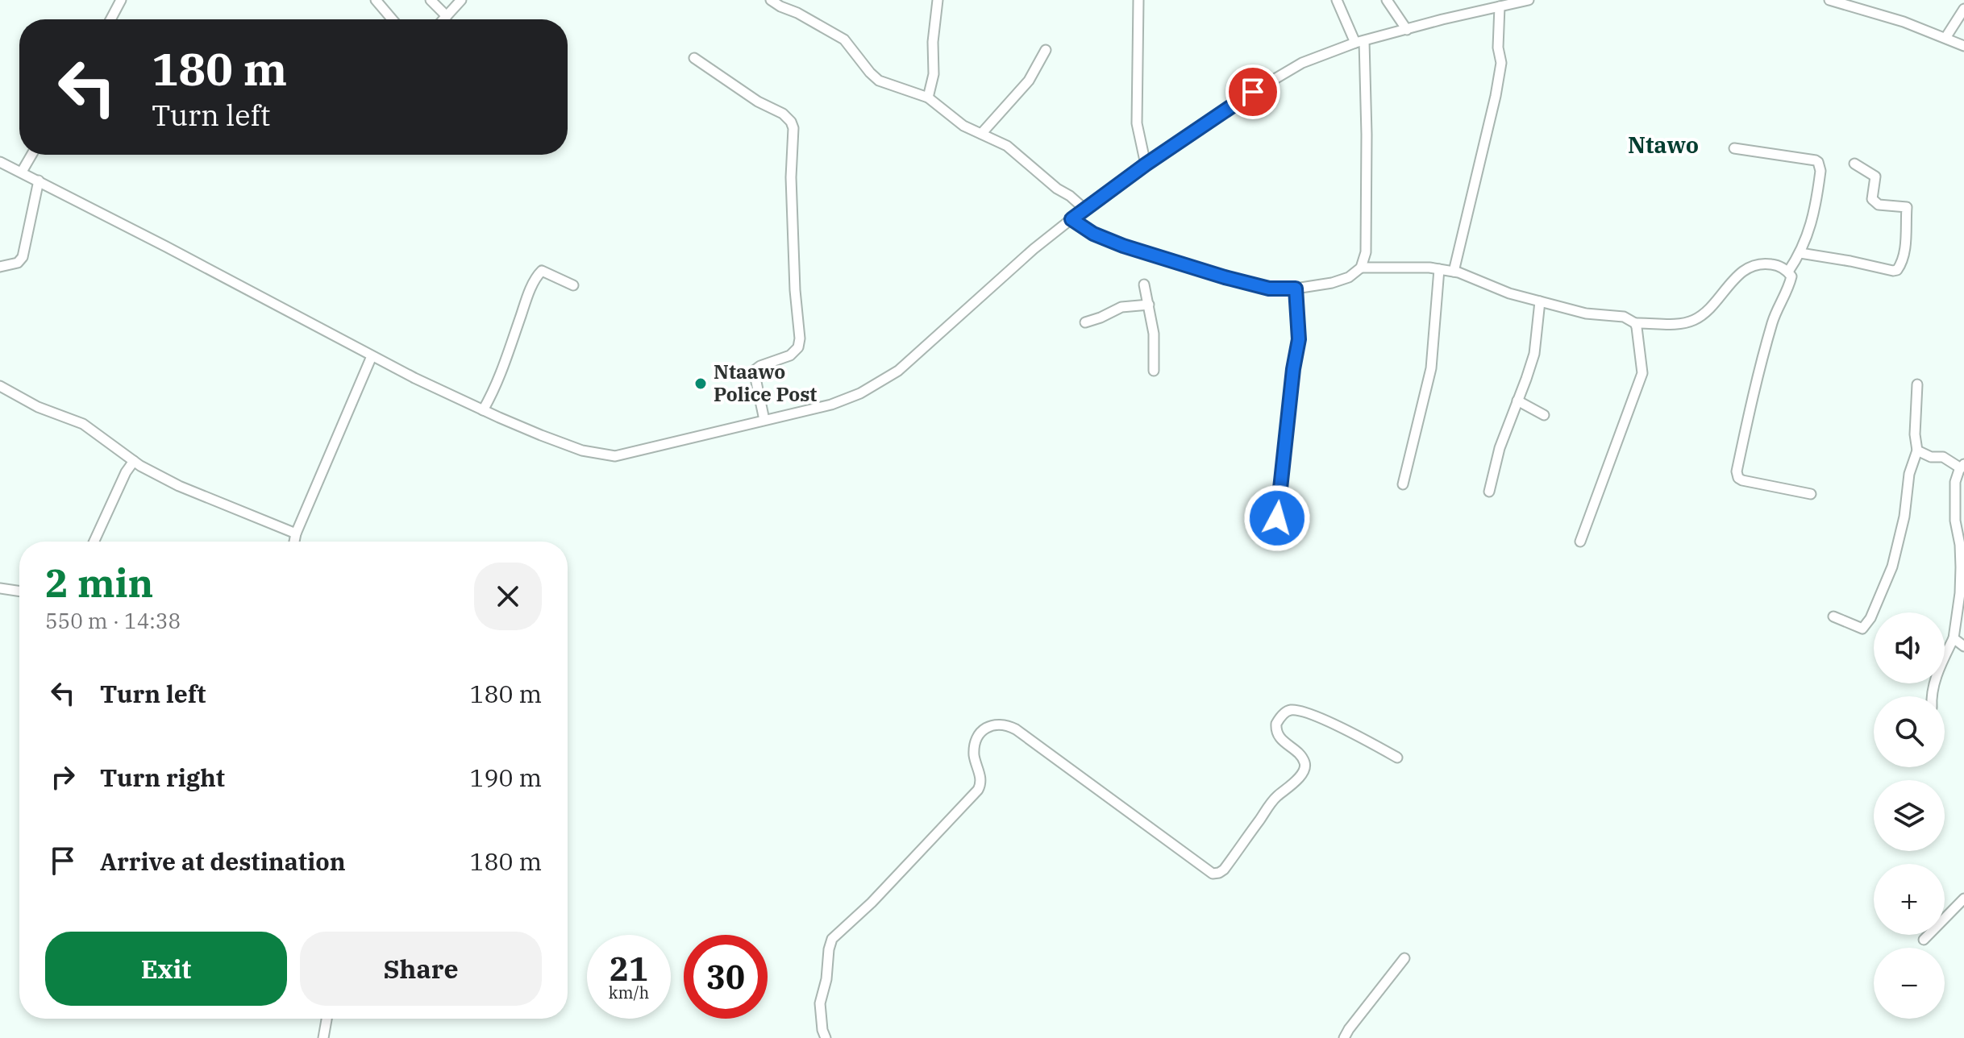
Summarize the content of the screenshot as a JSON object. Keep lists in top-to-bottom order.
{
  "districts": ["Ntawo"],
  "places": ["Ntaawo Police Post"],
  "page": {
    "turn": ["180 m", "Turn left"],
    "heading": ["2 min", "550 m · 14:38"],
    "map_buttons": ["+", "−"],
    "list": [
      {
        "name": "Turn left",
        "value": "180 m"
      },
      {
        "name": "Turn right",
        "value": "190 m"
      },
      {
        "name": "Arrive at destination",
        "value": "180 m"
      }
    ],
    "buttons": ["Exit", "Share"],
    "speed": "21 km/h",
    "limit": "30"
  }
}
